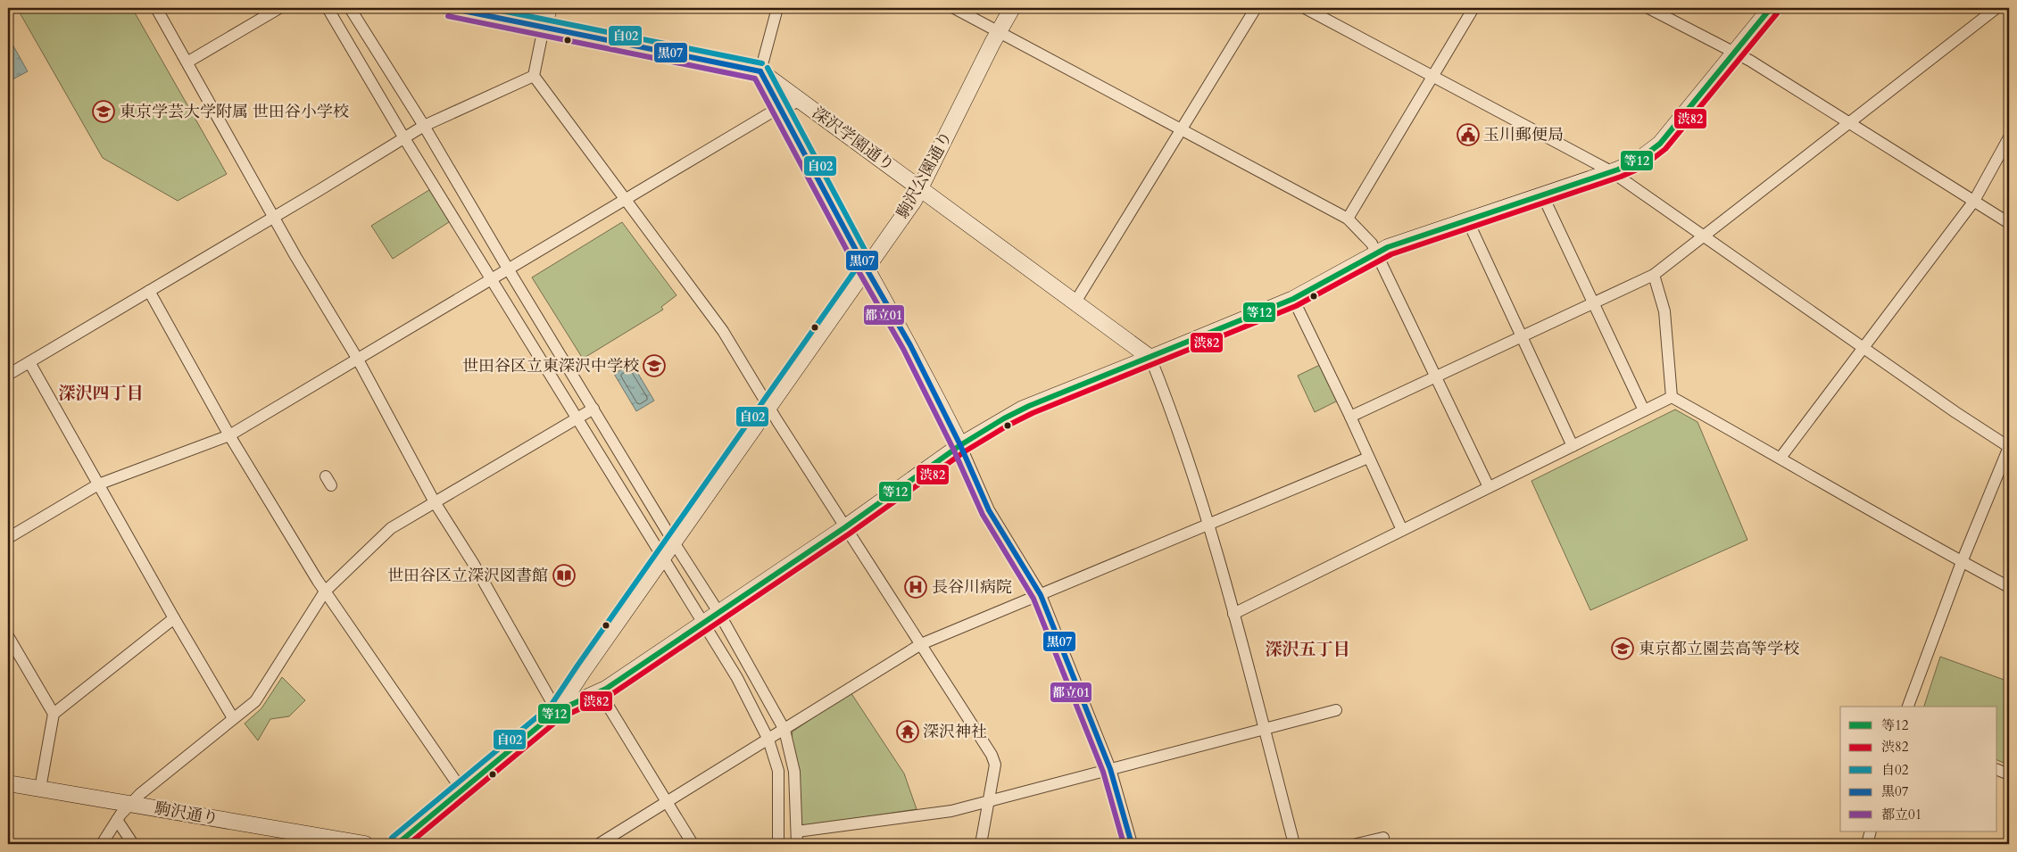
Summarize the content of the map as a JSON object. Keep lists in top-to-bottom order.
{
  "streets": {
    "street": ["深沢学園通り", "駒沢公園通り", "駒沢通り"]
  },
  "crossings": [
    ["深沢学園通り", "駒沢公園通り"]
  ],
  "districts": ["深沢四丁目", "深沢五丁目"],
  "places": {
    "school or university": ["東京学芸大学附属 世田谷小学校", "世田谷区立東深沢中学校", "東京都立園芸高等学校"],
    "public building": ["玉川郵便局"],
    "library": ["世田谷区立深沢図書館"],
    "hospital": ["長谷川病院"],
    "temple": ["深沢神社"]
  },
  "lines": [
    "transit line 等12",
    "transit line 自02",
    "transit line 黒07",
    "transit line 渋82",
    "transit line 都立01"
  ],
  "legend": [
    "等12",
    "渋82",
    "自02",
    "黒07",
    "都立01"
  ]
}
